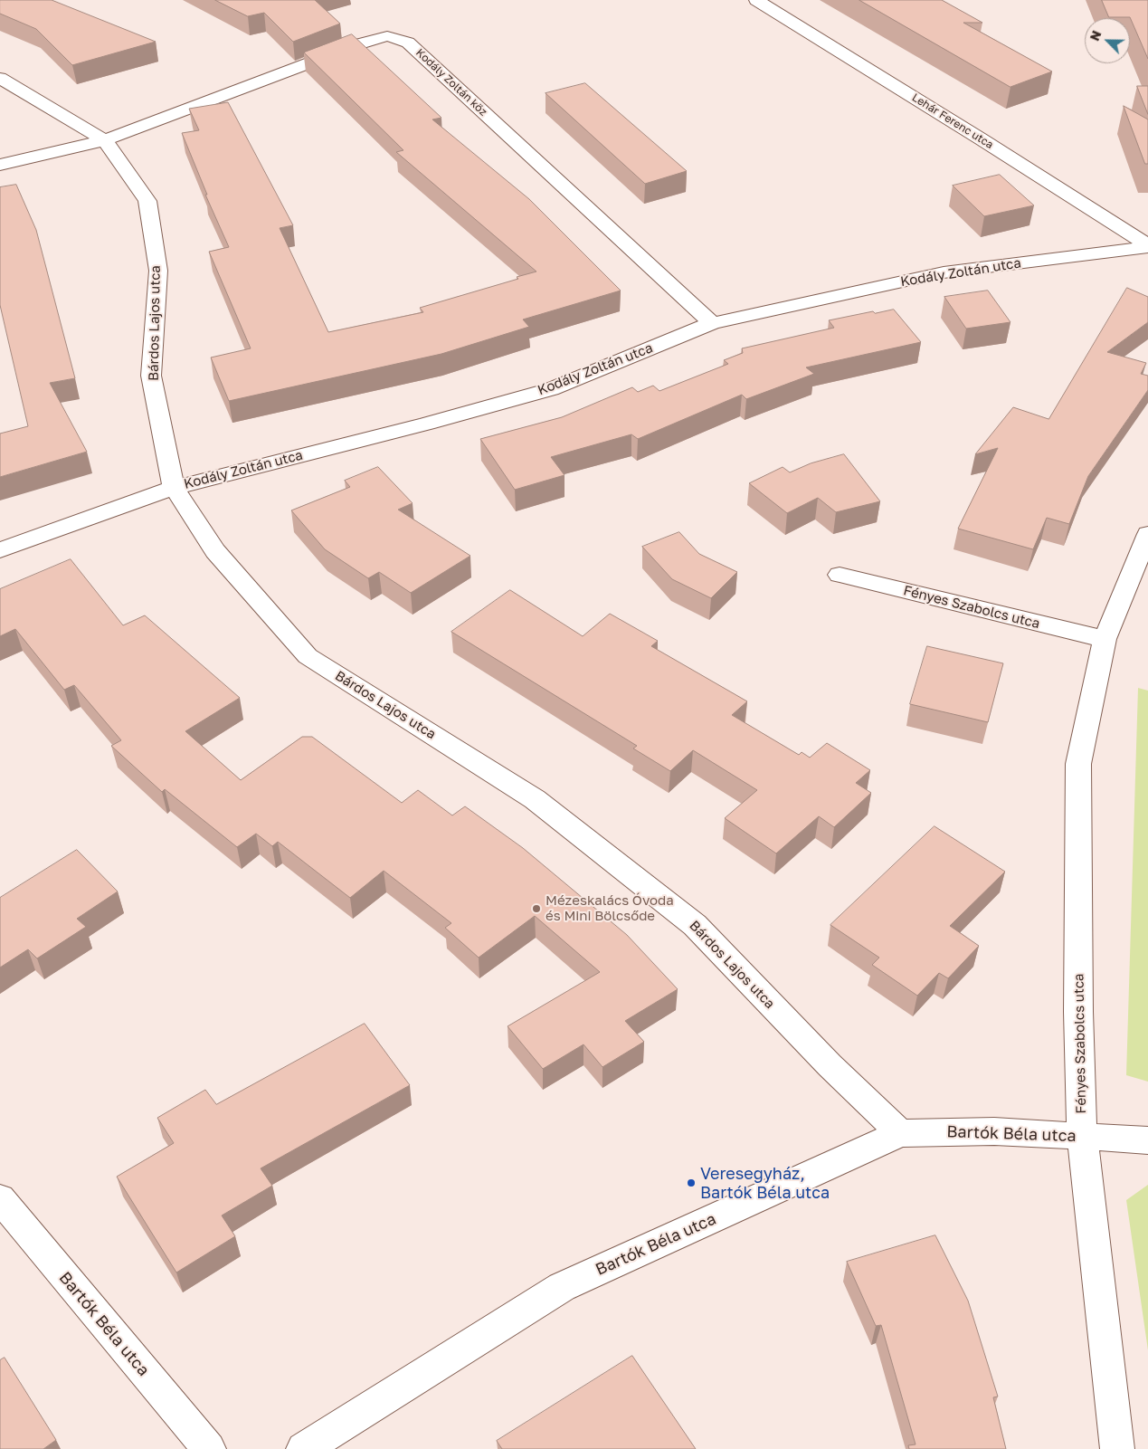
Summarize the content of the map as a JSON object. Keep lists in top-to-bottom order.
{
  "streets": {
    "street": [
      "Kodály Zoltán köz",
      "Lehár Ferenc utca",
      "Kodály Zoltán utca",
      "Bárdos Lajos utca",
      "Fényes Szabolcs utca",
      "Bartók Béla utca"
    ]
  },
  "crossings": [
    ["Kodály Zoltán köz", "Kodály Zoltán utca"],
    ["Kodály Zoltán köz", "Bárdos Lajos utca"],
    ["Lehár Ferenc utca", "Kodály Zoltán utca"],
    ["Kodály Zoltán utca", "Bárdos Lajos utca"],
    ["Bárdos Lajos utca", "Bartók Béla utca"],
    ["Fényes Szabolcs utca", "Bartók Béla utca"]
  ],
  "places": ["Mézeskalács Óvoda és Mini Bölcsőde", "Veresegyház, Bartók Béla utca"],
  "north": "top left"
}
